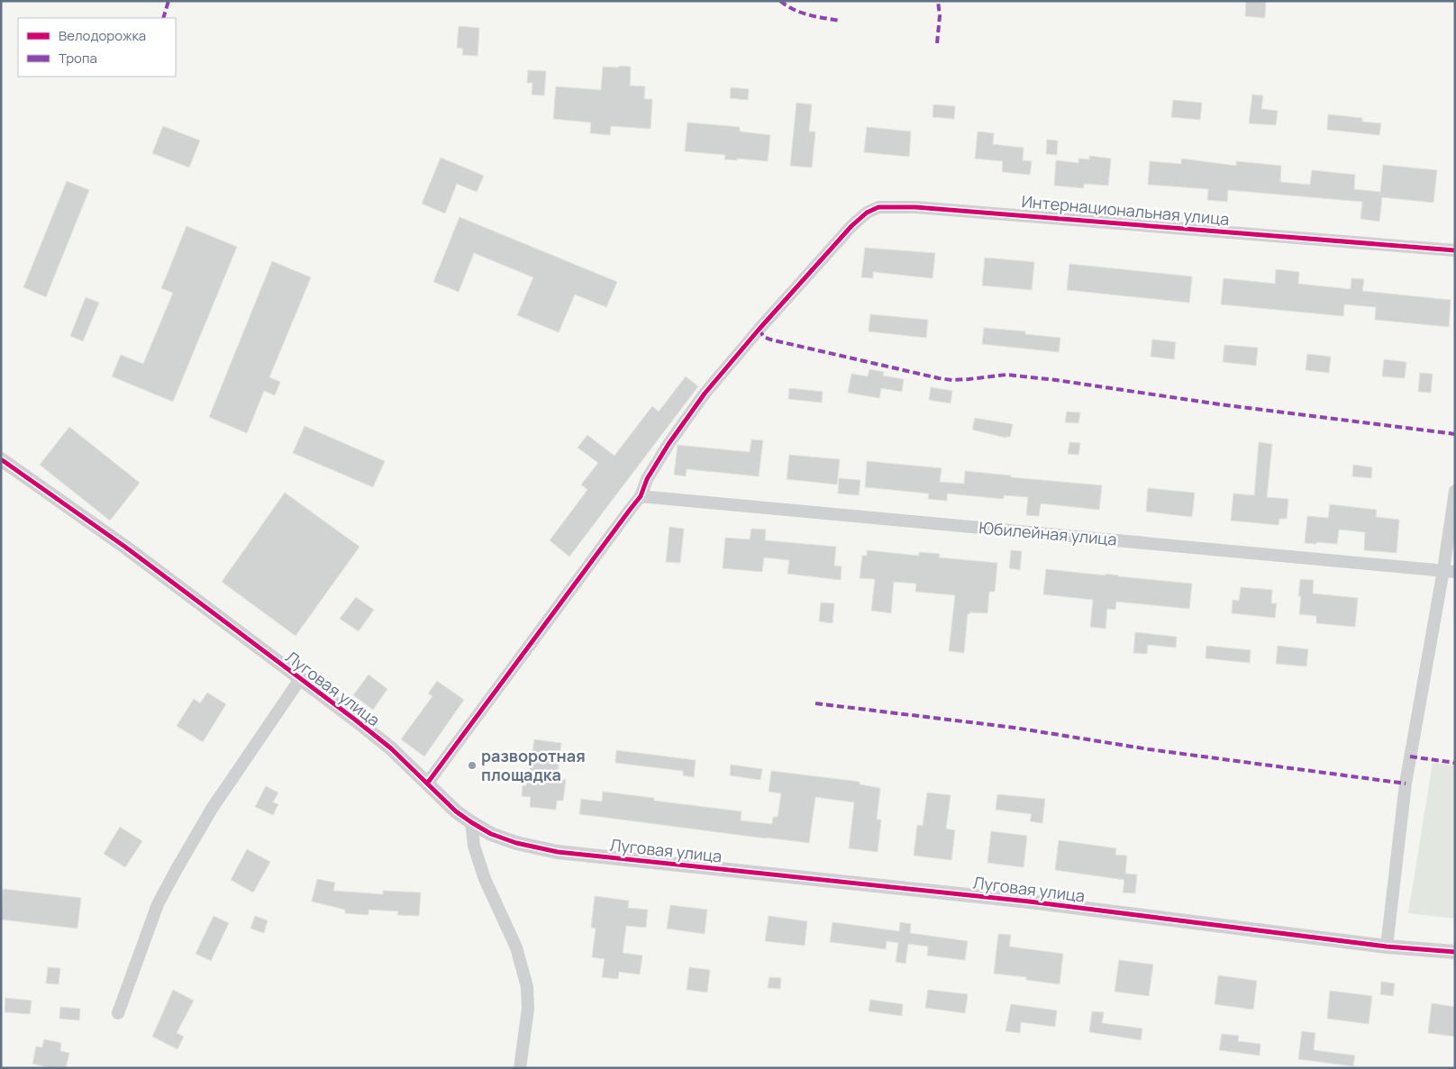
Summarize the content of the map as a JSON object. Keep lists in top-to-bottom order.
{
  "streets": {
    "street": ["Интернациональная улица", "Юбилейная улица", "Луговая улица"]
  },
  "crossings": [
    ["Интернациональная улица", "Юбилейная улица"],
    ["Интернациональная улица", "Луговая улица"]
  ],
  "places": ["разворотная площадка"],
  "legend": ["Велодорожка", "Тропа"]
}
